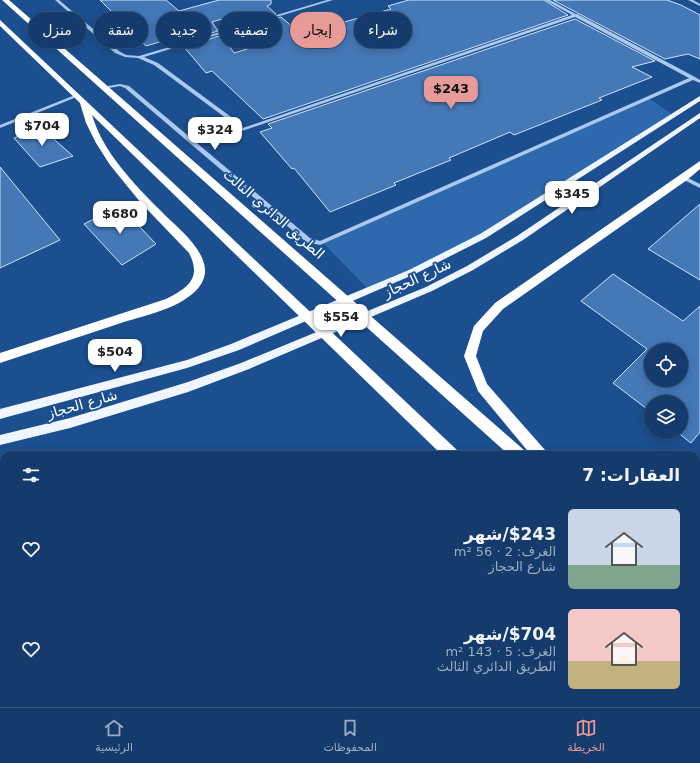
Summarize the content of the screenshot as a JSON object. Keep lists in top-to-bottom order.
{
  "streets": {
    "highway": ["الطريق الدائري الثالث"],
    "main road": ["شارع الحجاز"]
  },
  "page": {
    "chip": [
      "شراء",
      "إيجار",
      "تصفية",
      "جديد",
      "شقة",
      "منزل"
    ],
    "price": [
      "$243",
      "$704",
      "$324",
      "$345",
      "$680",
      "$554",
      "$504"
    ],
    "heading": "العقارات: 7",
    "list": [
      {
        "name": "$243/شهر",
        "note": "الغرف: 2 · 56 m² · شارع الحجاز"
      },
      {
        "name": "$704/شهر",
        "note": "الغرف: 5 · 143 m² · الطريق الدائري الثالث"
      }
    ],
    "tabs": ["الخريطة", "المحفوظات", "الرئيسية"]
  }
}
